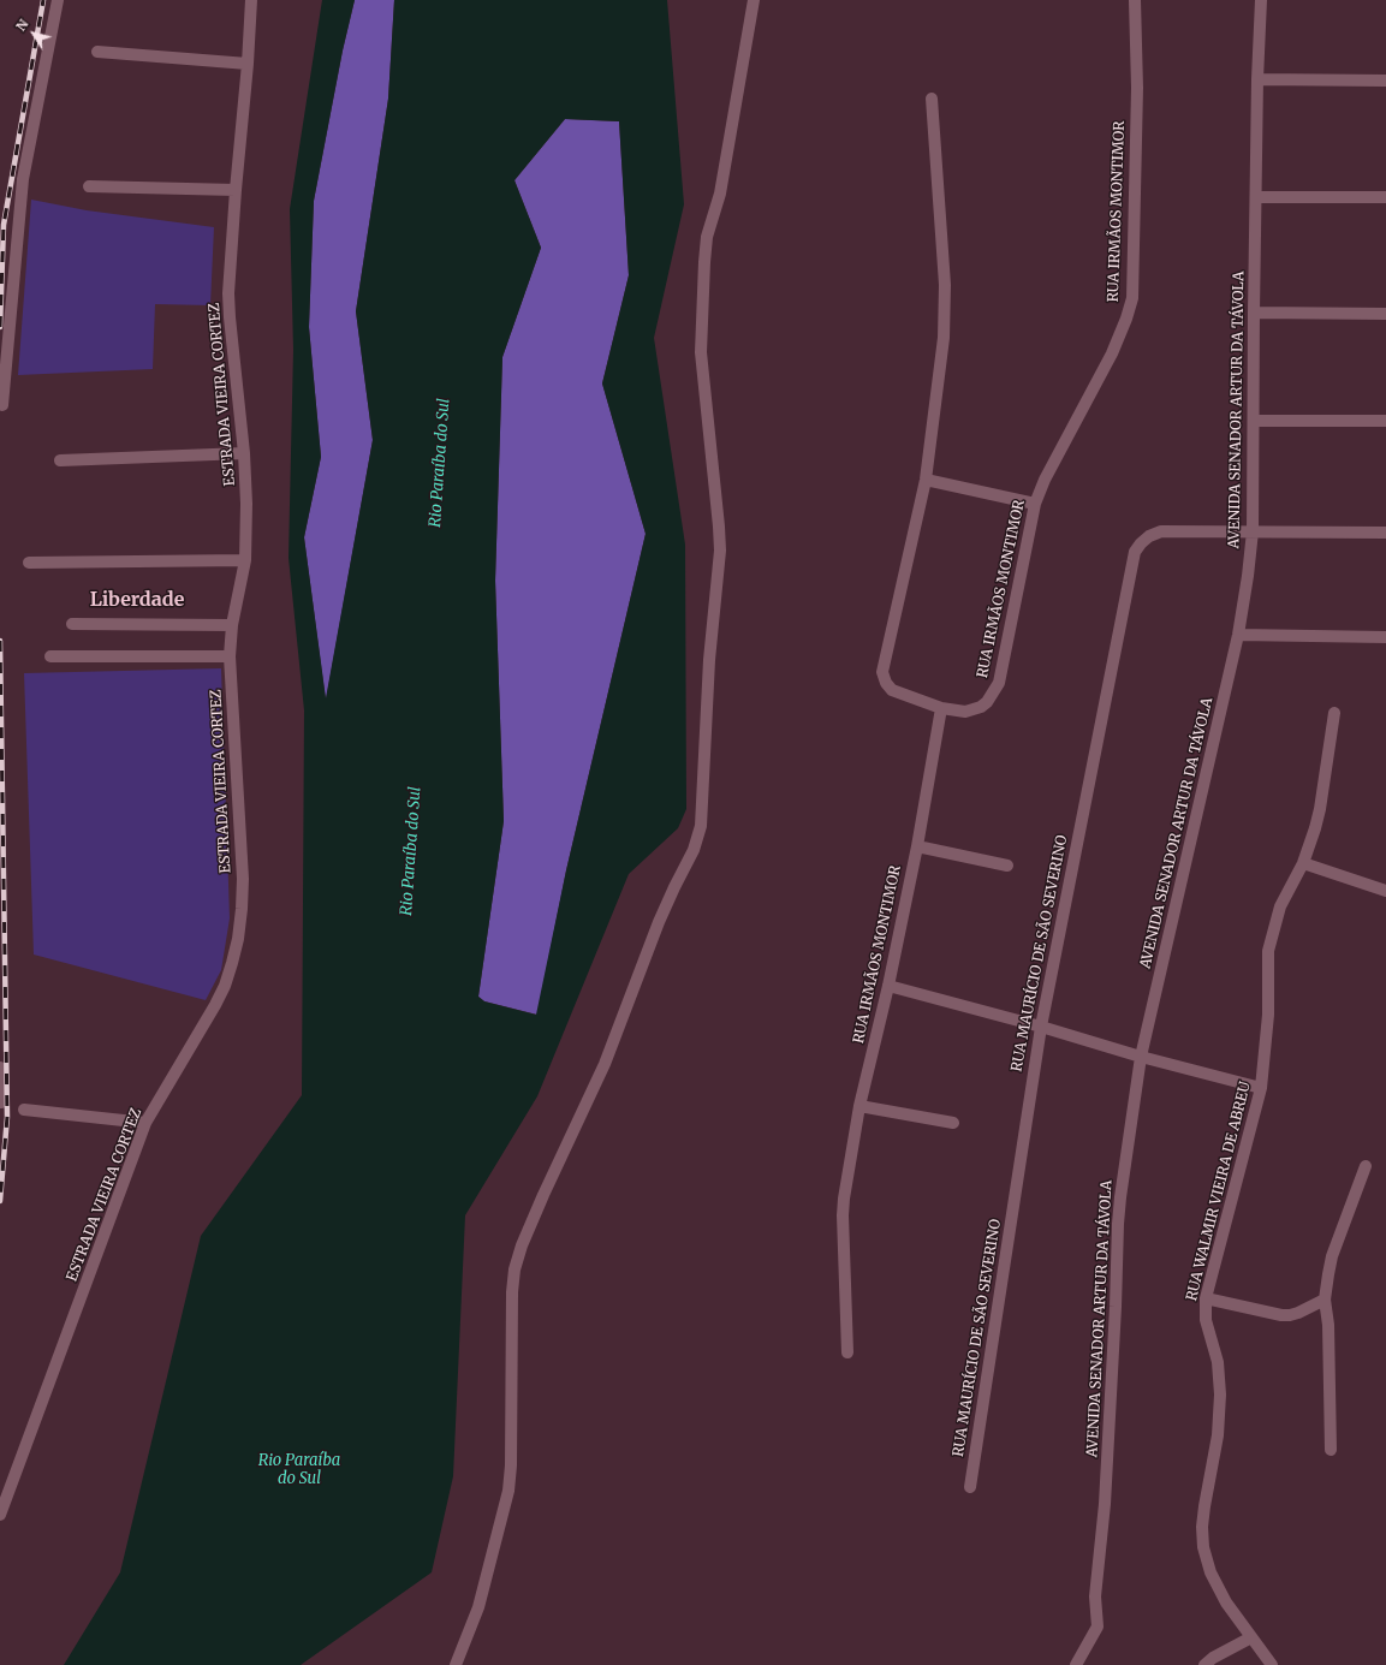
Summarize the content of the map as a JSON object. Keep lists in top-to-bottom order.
{
  "streets": {
    "street": [
      "RUA IRMÃOS MONTIMOR",
      "ESTRADA VIEIRA CORTEZ",
      "AVENIDA SENADOR ARTUR DA TÁVOLA",
      "RUA MAURÍCIO DE SÃO SEVERINO",
      "RUA WALMIR VIEIRA DE ABREU"
    ]
  },
  "crossings": [
    ["AVENIDA SENADOR ARTUR DA TÁVOLA", "RUA MAURÍCIO DE SÃO SEVERINO"]
  ],
  "districts": ["Liberdade"],
  "water": ["Rio Paraíba do Sul"],
  "north": "top left"
}
